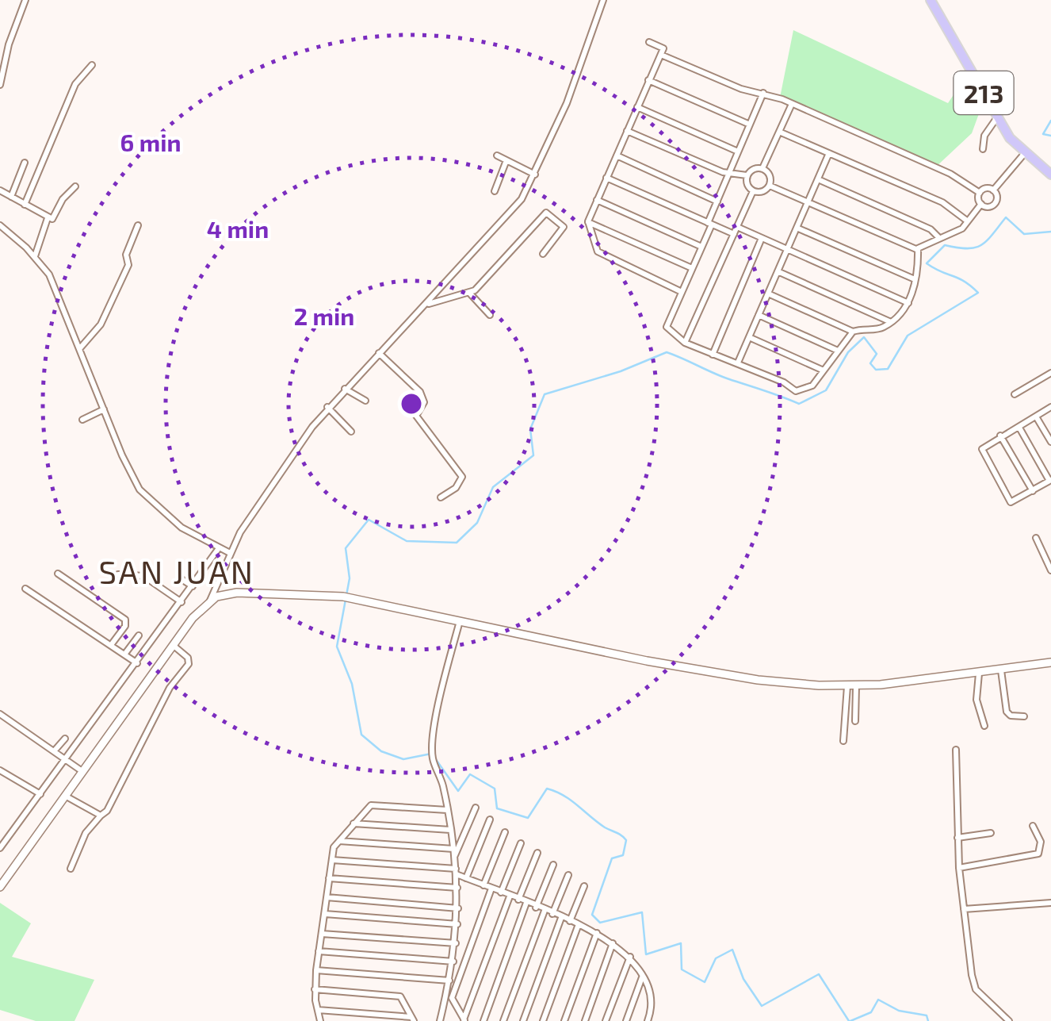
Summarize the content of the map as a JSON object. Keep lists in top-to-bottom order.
{
  "streets": {
    "main road": ["213"]
  },
  "districts": ["SAN JUAN"],
  "rings": ["6 min", "4 min", "2 min"]
}
